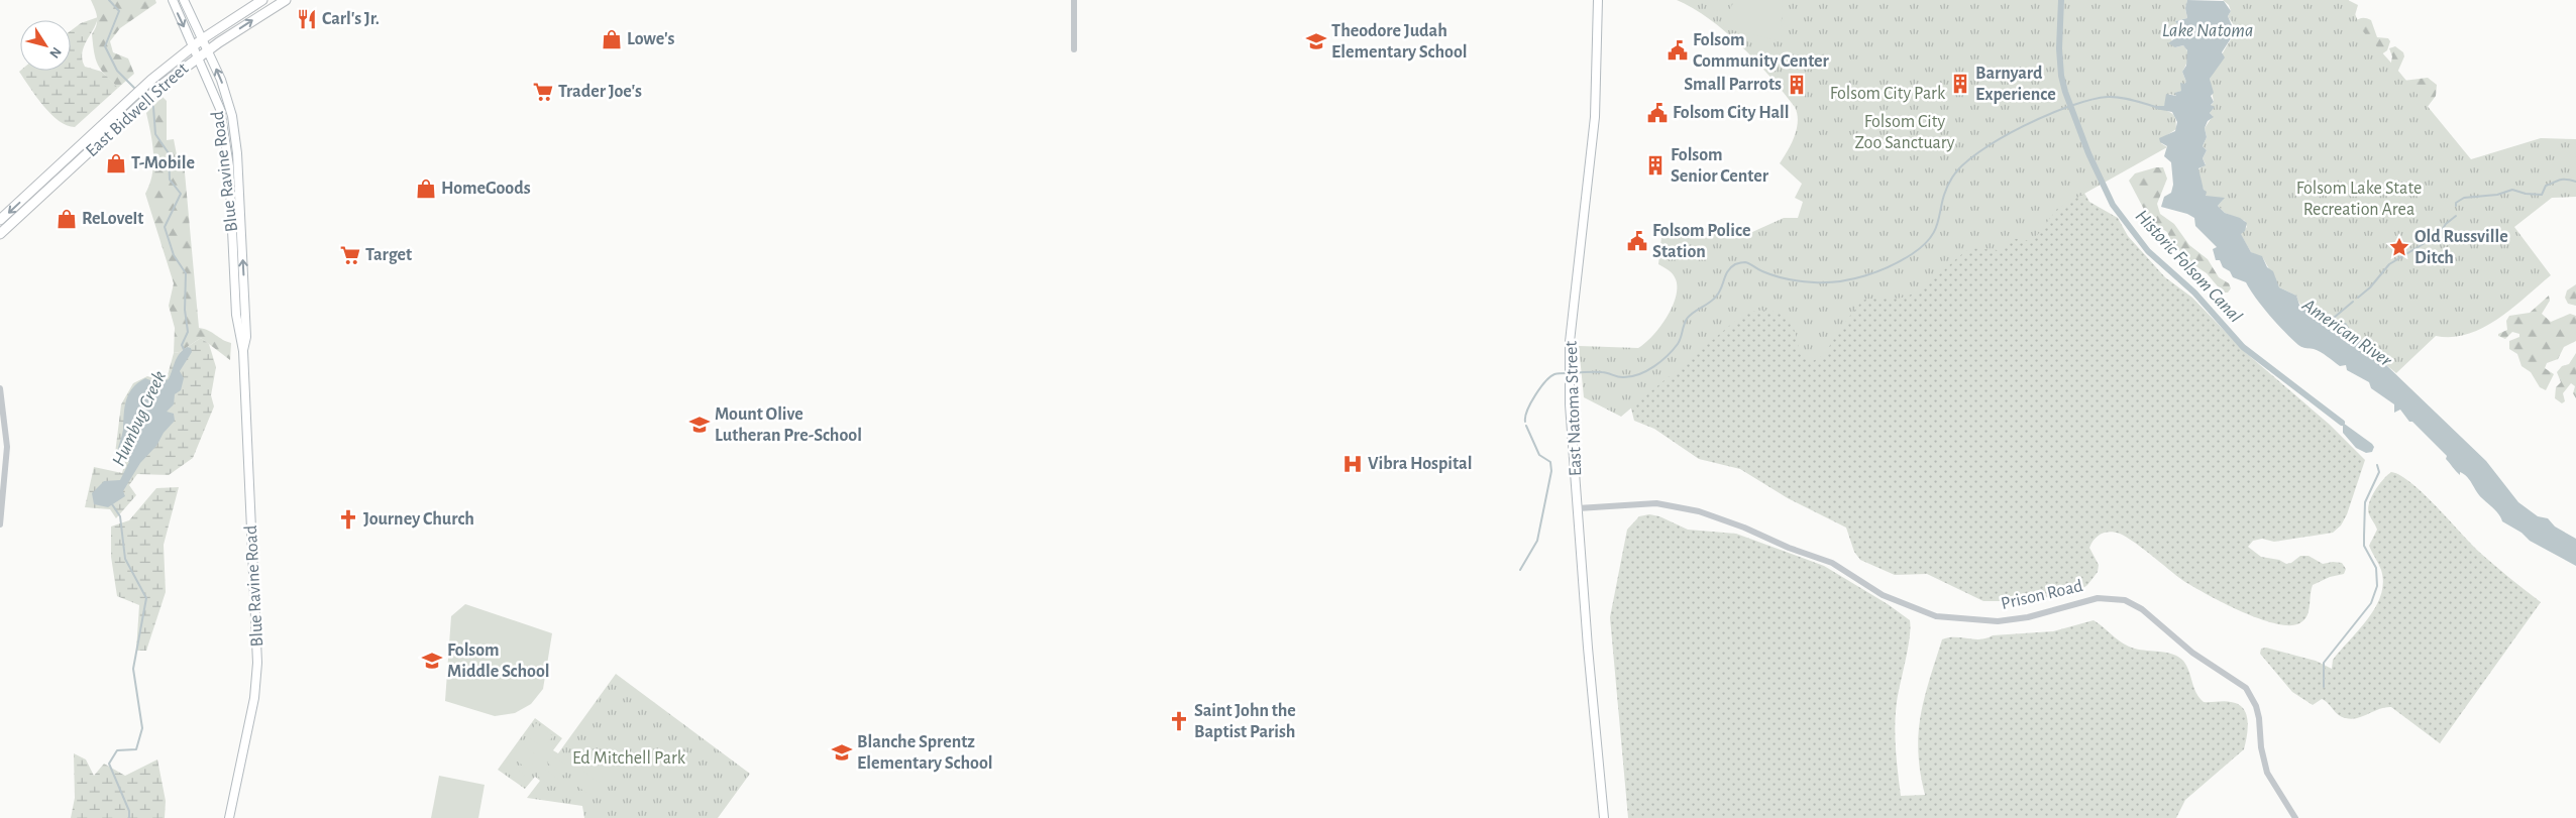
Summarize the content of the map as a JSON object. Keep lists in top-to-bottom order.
{
  "streets": {
    "main road": ["East Bidwell Street", "Blue Ravine Road", "East Natoma Street"],
    "street": ["Prison Road"]
  },
  "crossings": [
    ["East Bidwell Street", "Blue Ravine Road"],
    ["East Natoma Street", "Prison Road"]
  ],
  "water": [
    "Lake Natoma",
    "Historic Folsom Canal",
    "American River",
    "Humbug Creek"
  ],
  "parks": [
    "Folsom City Park",
    "Folsom City Zoo Sanctuary",
    "Folsom Lake State Recreation Area",
    "Ed Mitchell Park"
  ],
  "places": {
    "restaurant": ["Carl's Jr."],
    "shop": [
      "Lowe's",
      "T-Mobile",
      "HomeGoods",
      "ReLoveIt"
    ],
    "school or university": [
      "Theodore Judah Elementary School",
      "Mount Olive Lutheran Pre-School",
      "Folsom Middle School",
      "Blanche Sprentz Elementary School"
    ],
    "public building": ["Folsom Community Center", "Folsom City Hall", "Folsom Police Station"],
    "building": ["Barnyard Experience", "Small Parrots", "Folsom Senior Center"],
    "supermarket": ["Trader Joe's", "Target"],
    "place": ["Old Russville Ditch"],
    "hospital": ["Vibra Hospital"],
    "church": ["Journey Church", "Saint John the Baptist Parish"]
  },
  "north": "bottom right"
}
